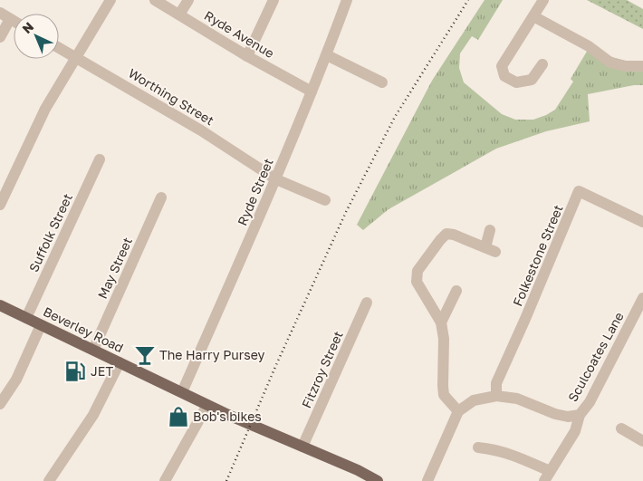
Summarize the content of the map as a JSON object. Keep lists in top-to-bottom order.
{
  "streets": {
    "main road": ["Beverley Road"],
    "street": [
      "Ryde Avenue",
      "Worthing Street",
      "Ryde Street",
      "Suffolk Street",
      "Folkestone Street",
      "May Street",
      "Sculcoates Lane",
      "Fitzroy Street"
    ]
  },
  "crossings": [
    ["Ryde Avenue", "Ryde Street"],
    ["Worthing Street", "Ryde Street"],
    ["Ryde Street", "Beverley Road"],
    ["Suffolk Street", "Beverley Road"],
    ["Folkestone Street", "Sculcoates Lane"],
    ["May Street", "Beverley Road"],
    ["Beverley Road", "Fitzroy Street"]
  ],
  "places": {
    "bar": ["The Harry Pursey"],
    "fuel station": ["JET"],
    "shop": ["Bob's bikes"]
  },
  "north": "top left"
}
